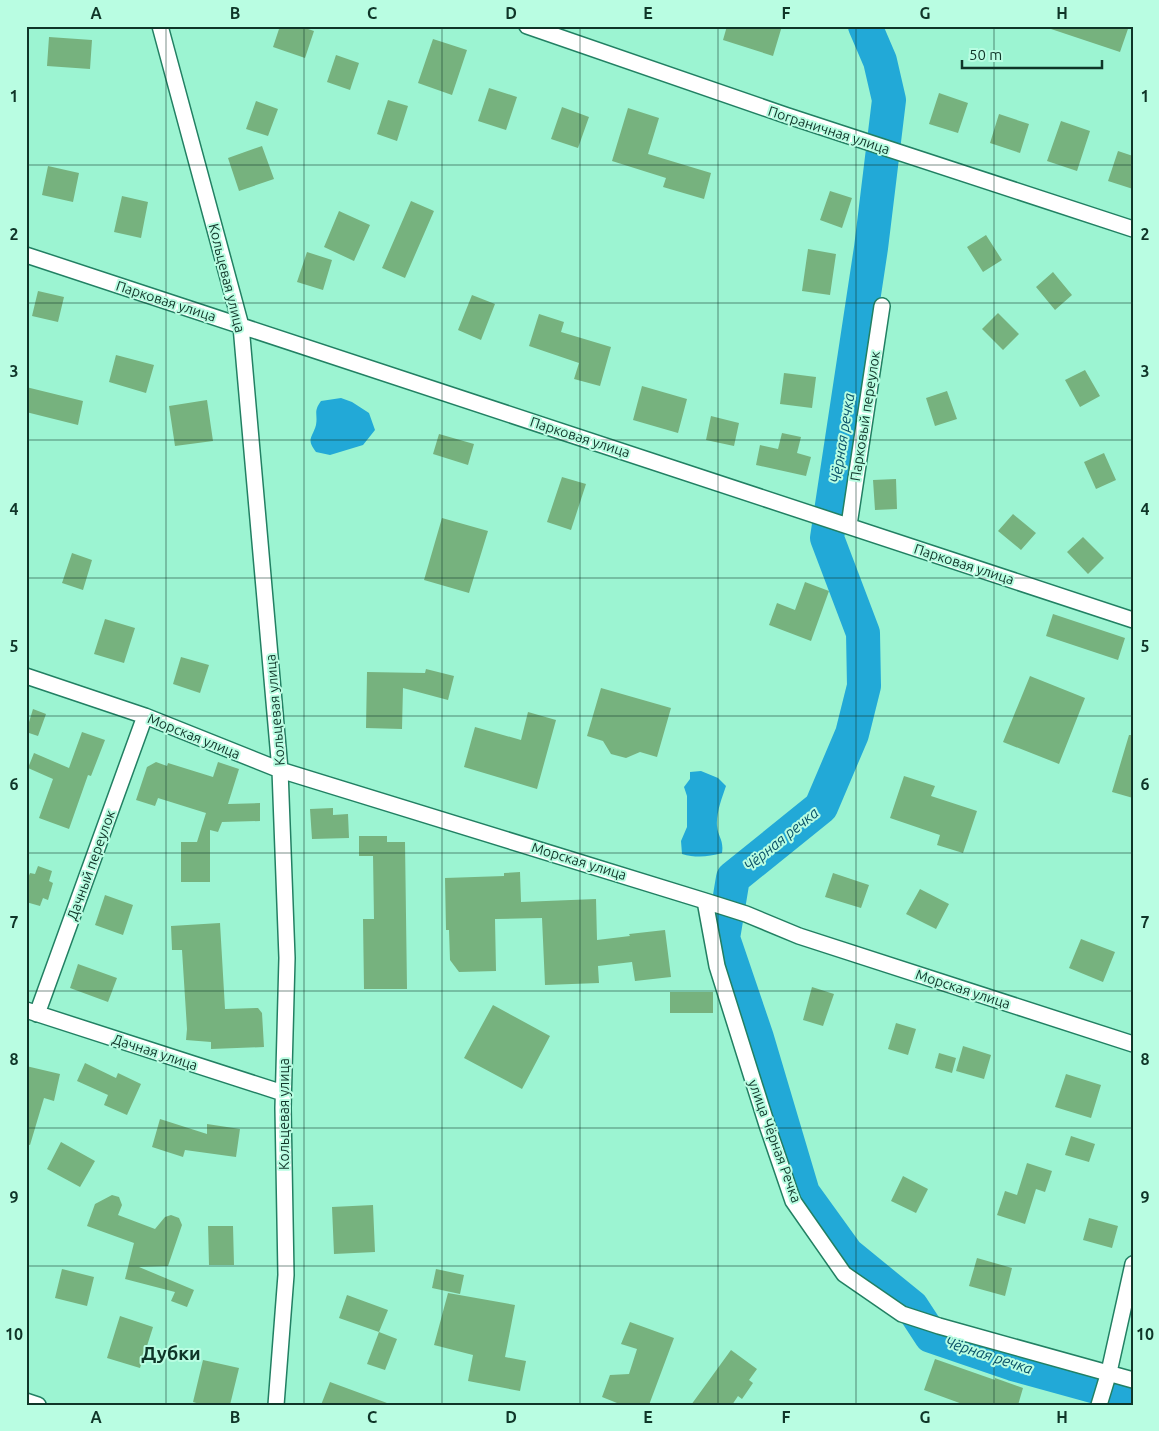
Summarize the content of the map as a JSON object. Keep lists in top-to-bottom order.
{
  "streets": {
    "street": [
      "Пограничная улица",
      "Кольцевая улица",
      "Парковая улица",
      "Парковый переулок",
      "Морская улица",
      "Дачный переулок",
      "Дачная улица",
      "улица Чёрная Речка"
    ]
  },
  "crossings": [
    ["Кольцевая улица", "Парковая улица"],
    ["Кольцевая улица", "Морская улица"],
    ["Кольцевая улица", "Дачная улица"],
    ["Парковая улица", "Парковый переулок"],
    ["Морская улица", "Дачный переулок"],
    ["Морская улица", "улица Чёрная Речка"],
    ["Дачный переулок", "Дачная улица"]
  ],
  "districts": ["Дубки"],
  "water": ["Чёрная речка"],
  "scale_bar": "50 m",
  "grid": {
    "columns": [
      "A",
      "B",
      "C",
      "D",
      "E",
      "F",
      "G",
      "H"
    ],
    "rows": [
      "1",
      "2",
      "3",
      "4",
      "5",
      "6",
      "7",
      "8",
      "9",
      "10"
    ]
  }
}
